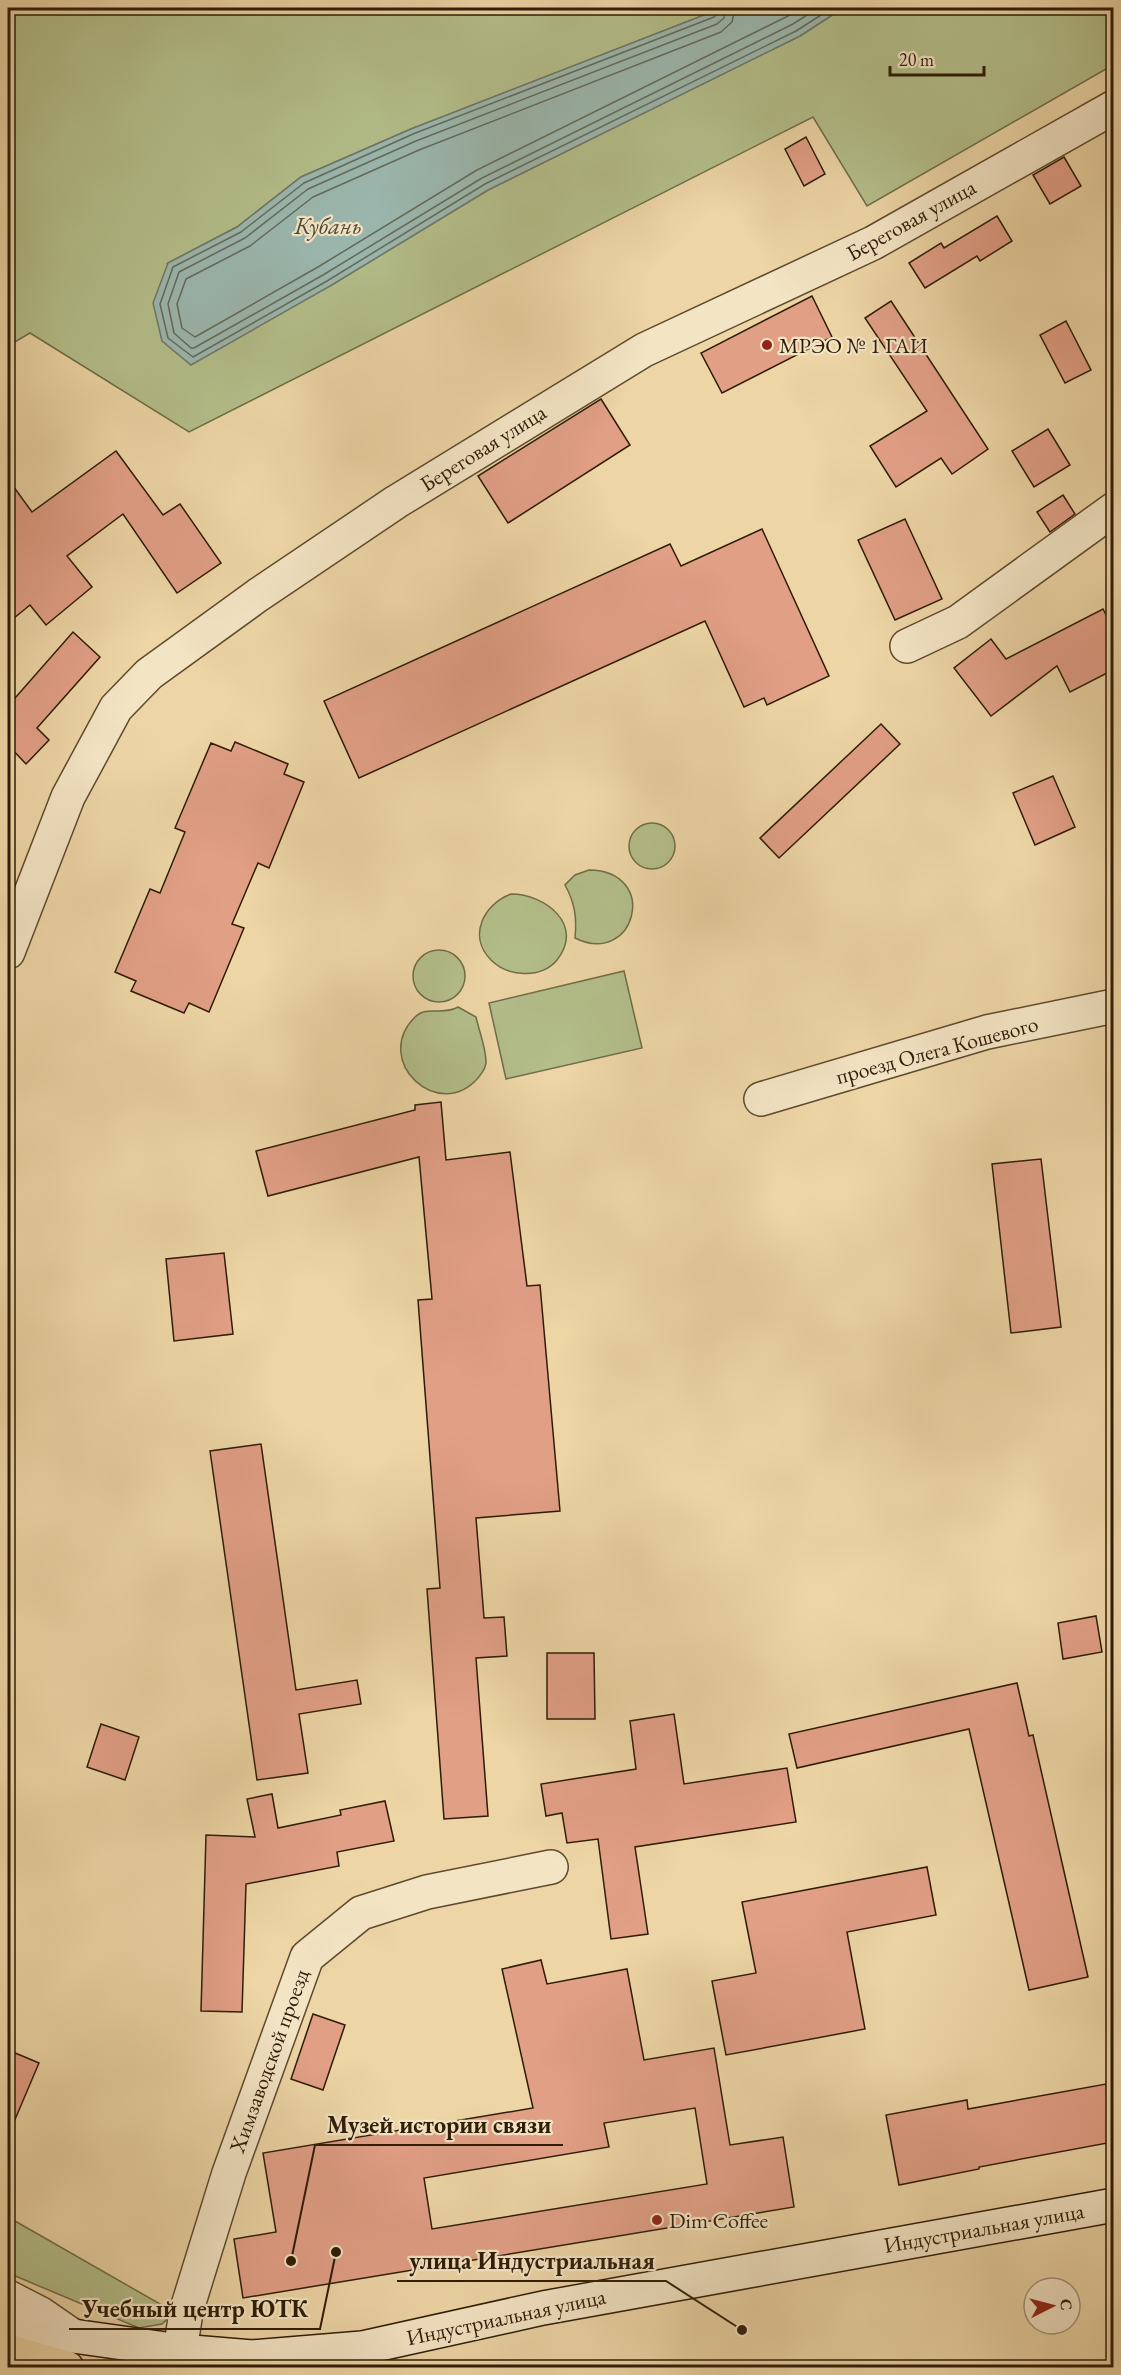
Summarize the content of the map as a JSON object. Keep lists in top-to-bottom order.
{
  "streets": {
    "street": [
      "Береговая улица",
      "проезд Олега Кошевого",
      "Химзаводской проезд",
      "Индустриальная улица"
    ]
  },
  "crossings": [
    ["Химзаводской проезд", "Индустриальная улица"]
  ],
  "water": ["Кубань"],
  "places": [
    "МРЭО № 1 ГАИ",
    "Dim Coffee",
    "Учебный центр ЮТК",
    "Музей истории связи",
    "улица Индустриальная"
  ],
  "scale_bar": "20 m",
  "north": "right"
}
